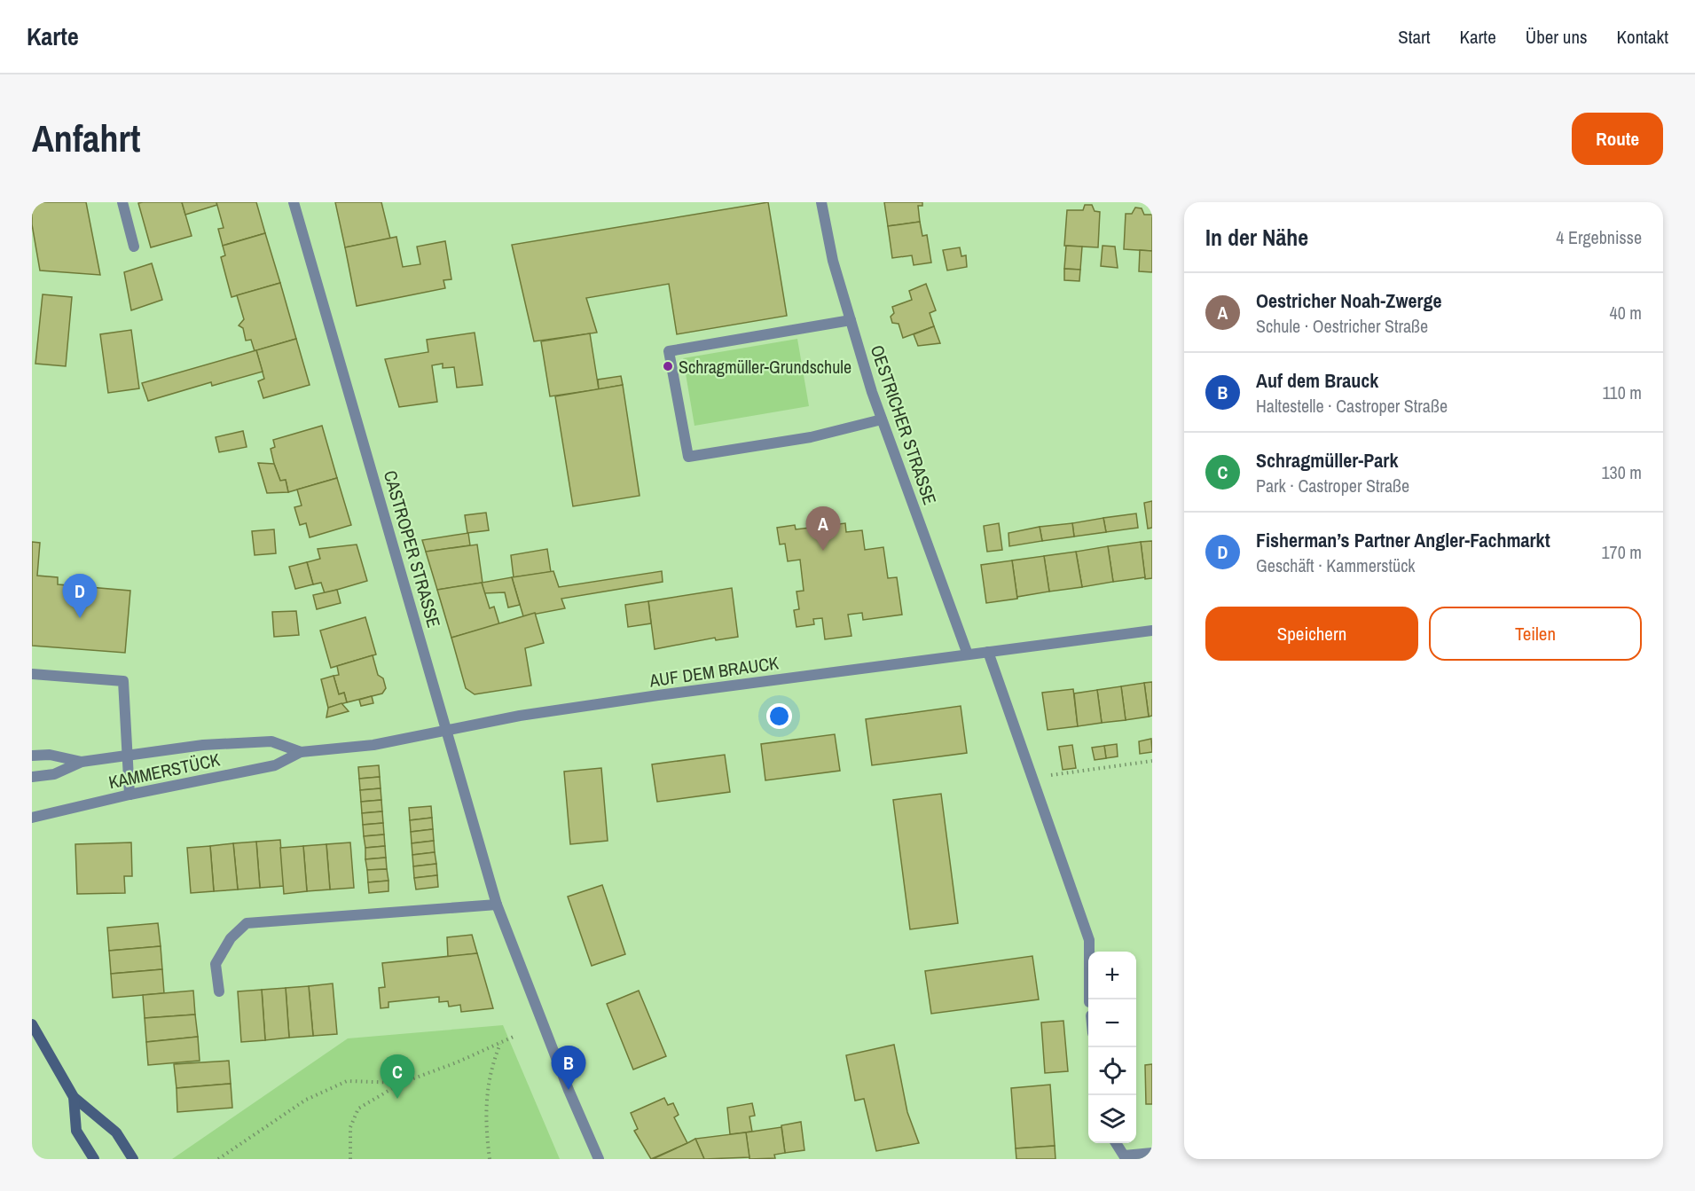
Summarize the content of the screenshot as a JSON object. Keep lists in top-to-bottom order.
{
  "streets": {
    "street": [
      "OESTRICHER STRASSE",
      "CASTROPER STRASSE",
      "AUF DEM BRAUCK",
      "KAMMERSTÜCK"
    ]
  },
  "crossings": [
    ["OESTRICHER STRASSE", "AUF DEM BRAUCK"],
    ["CASTROPER STRASSE", "AUF DEM BRAUCK"],
    ["CASTROPER STRASSE", "KAMMERSTÜCK"],
    ["AUF DEM BRAUCK", "KAMMERSTÜCK"]
  ],
  "places": ["Schragmüller-Grundschule"],
  "page": {
    "header": "Karte",
    "nav": [
      "Start",
      "Karte",
      "Über uns",
      "Kontakt"
    ],
    "buttons": [
      "Route",
      ["Speichern", "Teilen"]
    ],
    "title": "Anfahrt",
    "heading": ["In der Nähe", "4 Ergebnisse"],
    "list": [
      {
        "mark": "A",
        "name": "Oestricher Noah-Zwerge",
        "note": "Schule · Oestricher Straße",
        "value": "40 m"
      },
      {
        "mark": "B",
        "name": "Auf dem Brauck",
        "note": "Haltestelle · Castroper Straße",
        "value": "110 m"
      },
      {
        "mark": "C",
        "name": "Schragmüller-Park",
        "note": "Park · Castroper Straße",
        "value": "130 m"
      },
      {
        "mark": "D",
        "name": "Fisherman’s Partner Angler-Fachmarkt",
        "note": "Geschäft · Kammerstück",
        "value": "170 m"
      }
    ],
    "pins": [
      "A",
      "D",
      "B",
      "C"
    ],
    "map_buttons": ["+", "−"]
  }
}
